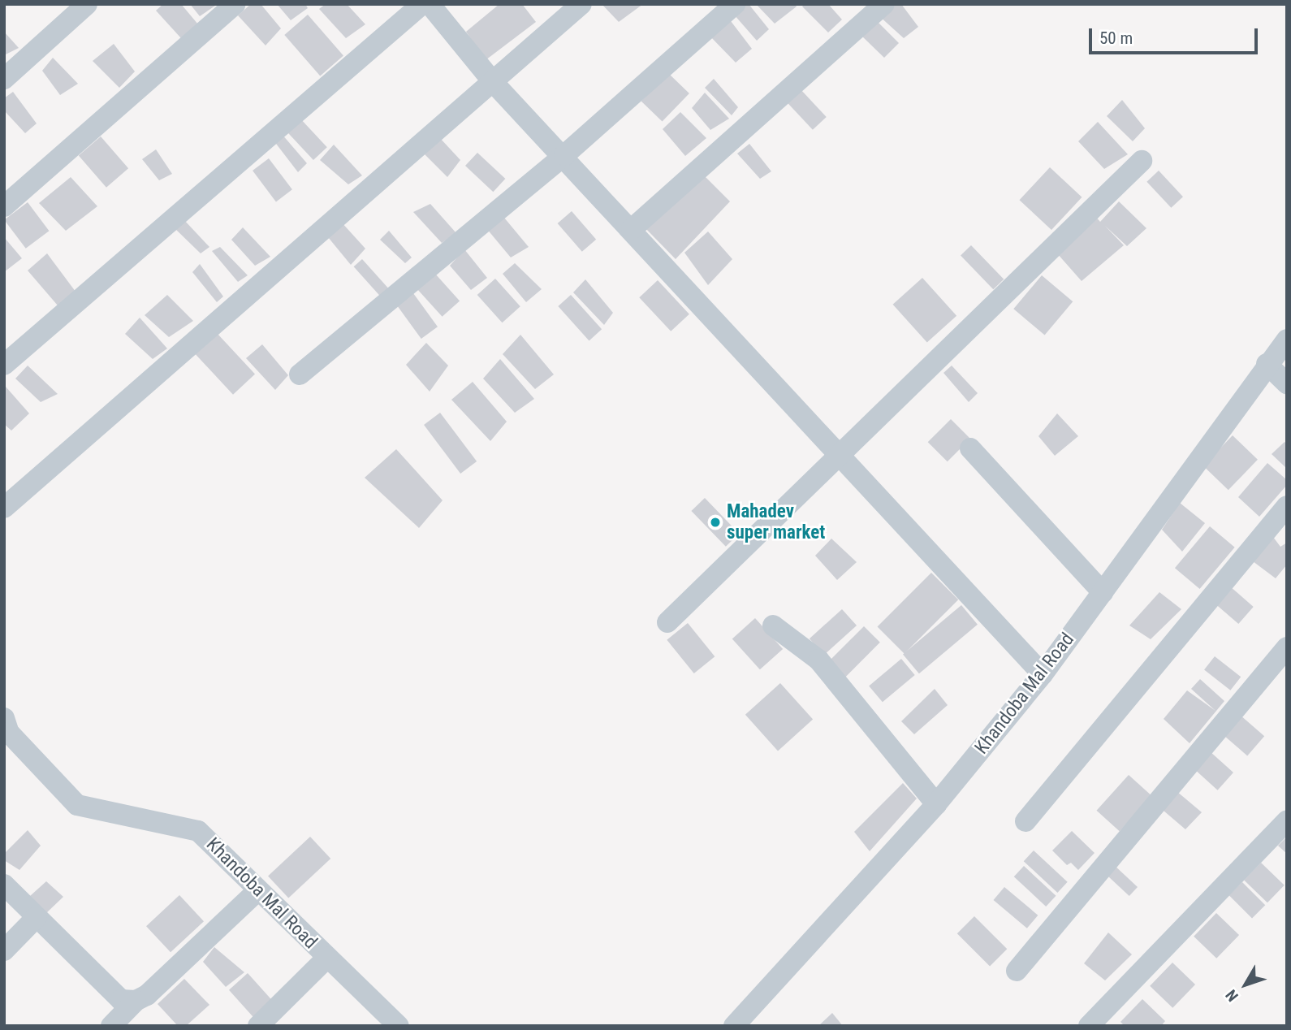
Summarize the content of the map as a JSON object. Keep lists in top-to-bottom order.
{
  "streets": {
    "street": ["Khandoba Mal Road"]
  },
  "places": ["Mahadev super market"],
  "scale_bar": "50 m",
  "north": "bottom left"
}
